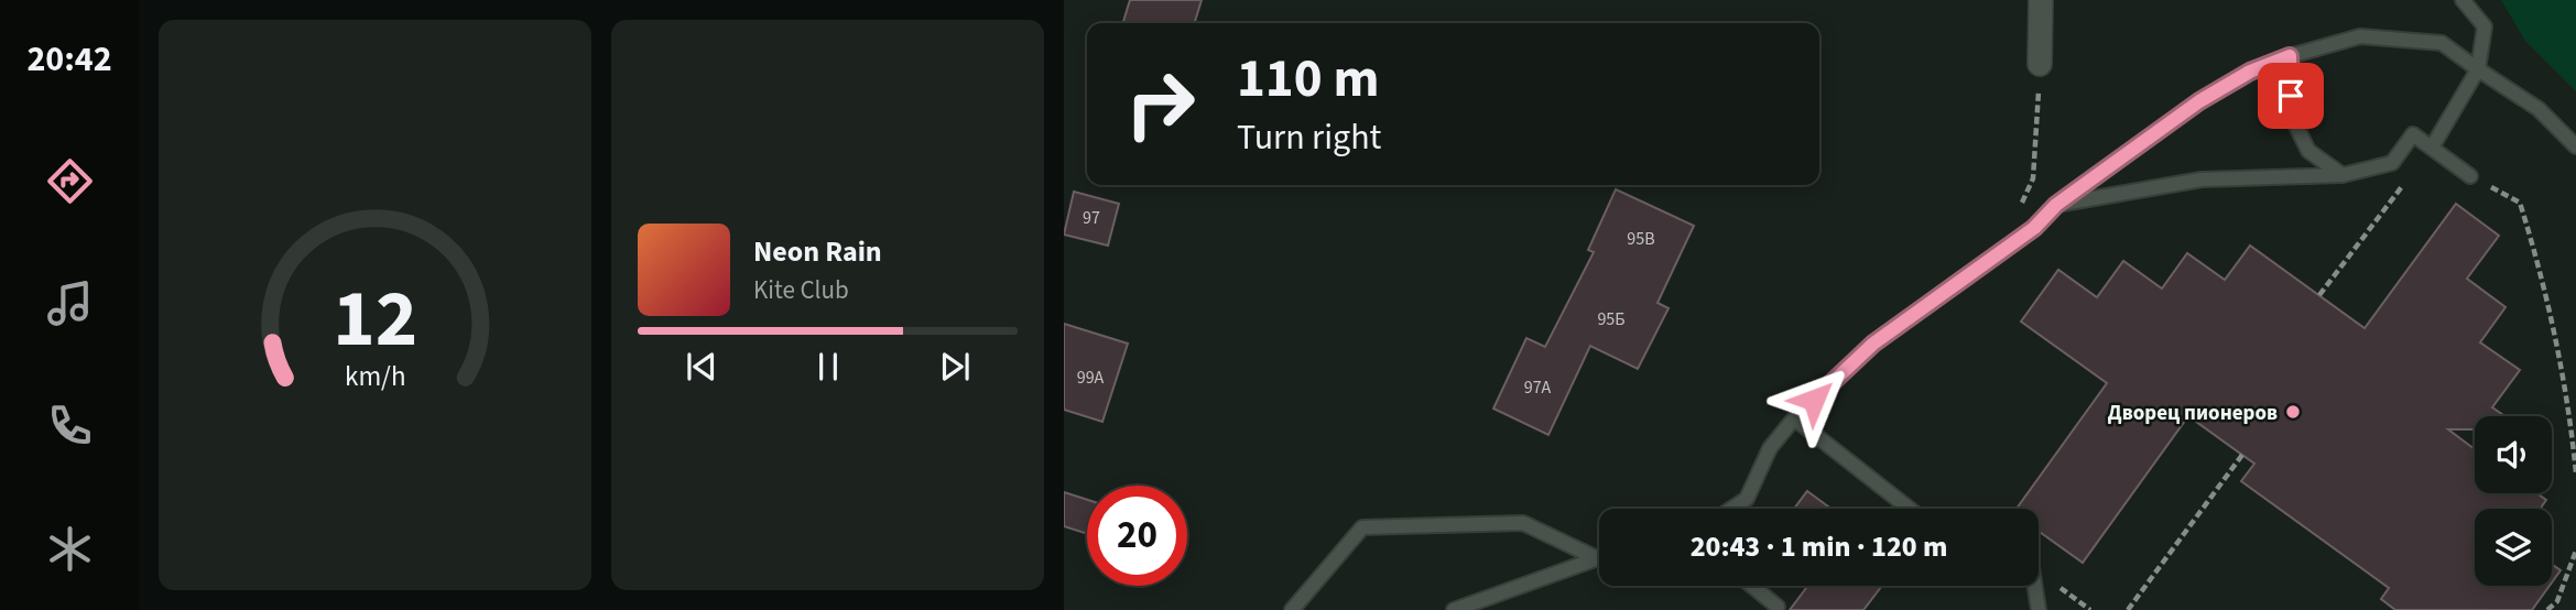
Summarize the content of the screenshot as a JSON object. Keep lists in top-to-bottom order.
{
  "places": ["Дворец пионеров"],
  "house_numbers": [
    "97",
    "95В",
    "95Б",
    "99А",
    "97А"
  ],
  "page": {
    "tabs": "20:42",
    "turn": ["110 m", "Turn right"],
    "song": ["Neon Rain", "Kite Club"],
    "limit": "20",
    "trip": "20:43 · 1 min · 120 m",
    "gauge": ["12", "km/h"]
  }
}
